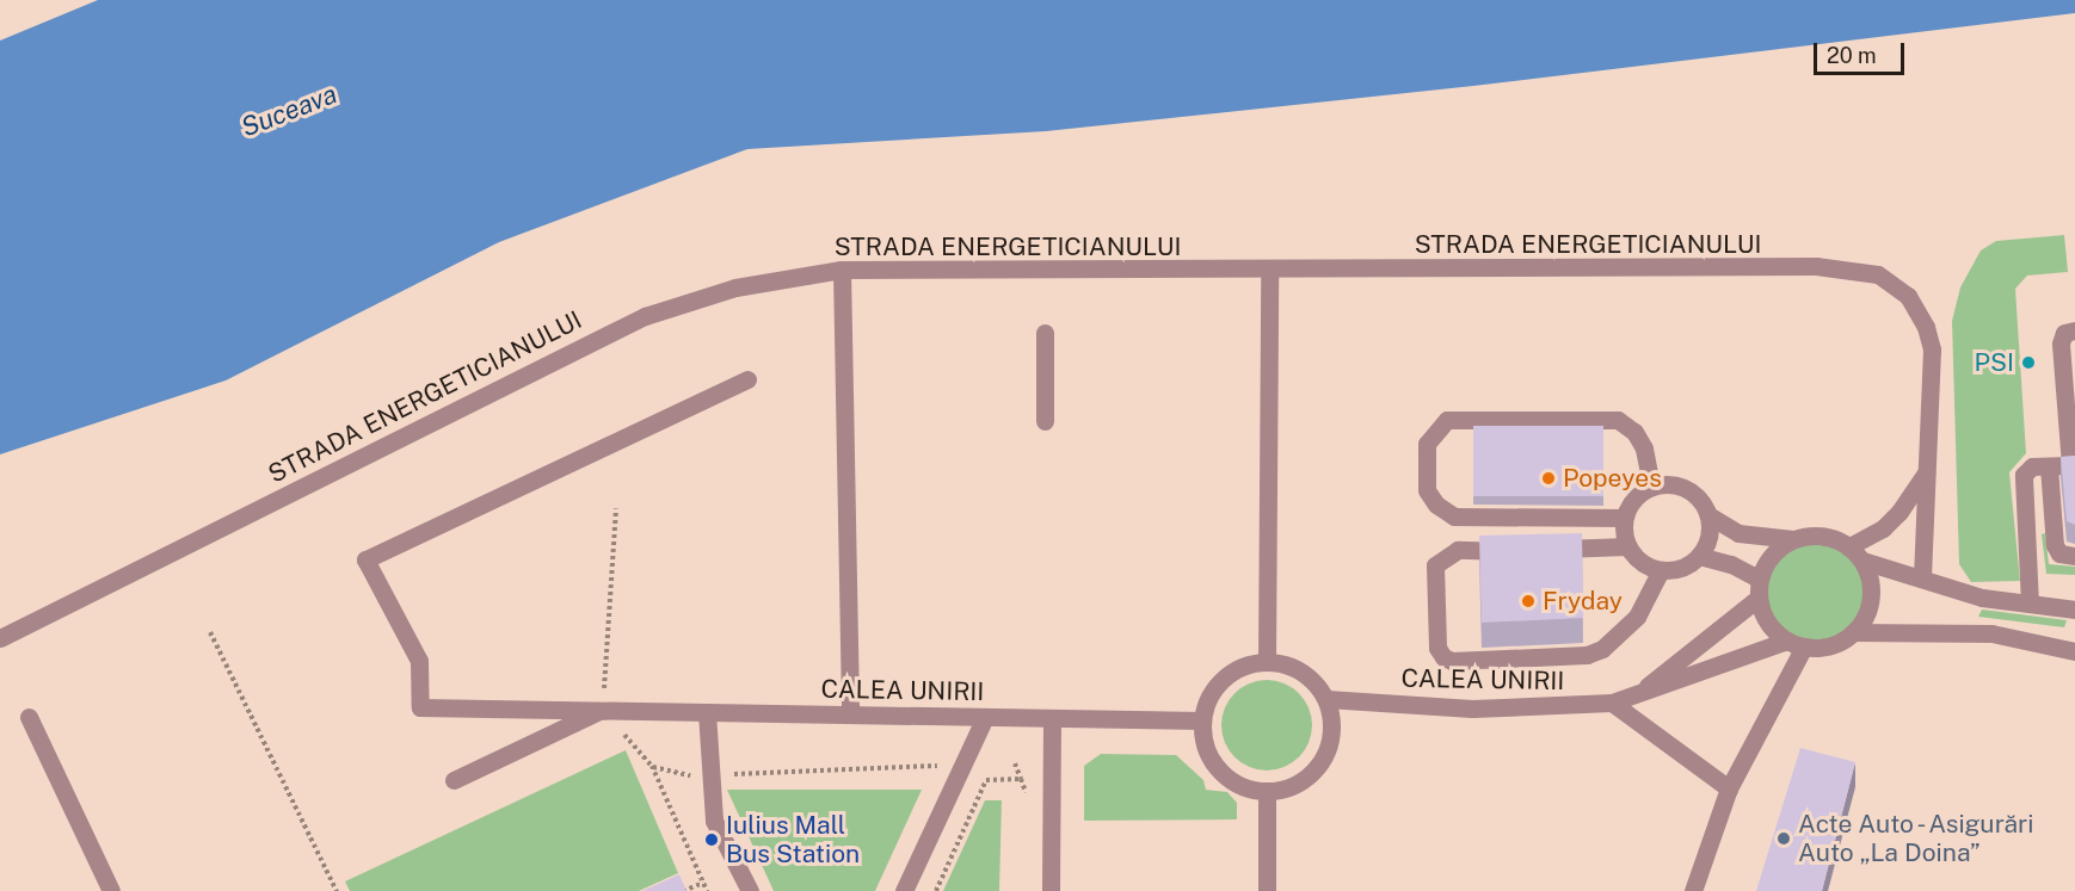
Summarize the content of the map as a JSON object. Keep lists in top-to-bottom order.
{
  "streets": {
    "street": ["STRADA ENERGETICIANULUI", "CALEA UNIRII"]
  },
  "water": ["Suceava"],
  "places": [
    "PSI",
    "Popeyes",
    "Fryday",
    "Acte Auto - Asigurări Auto „La Doina”",
    "Iulius Mall Bus Station"
  ],
  "scale_bar": "20 m"
}
